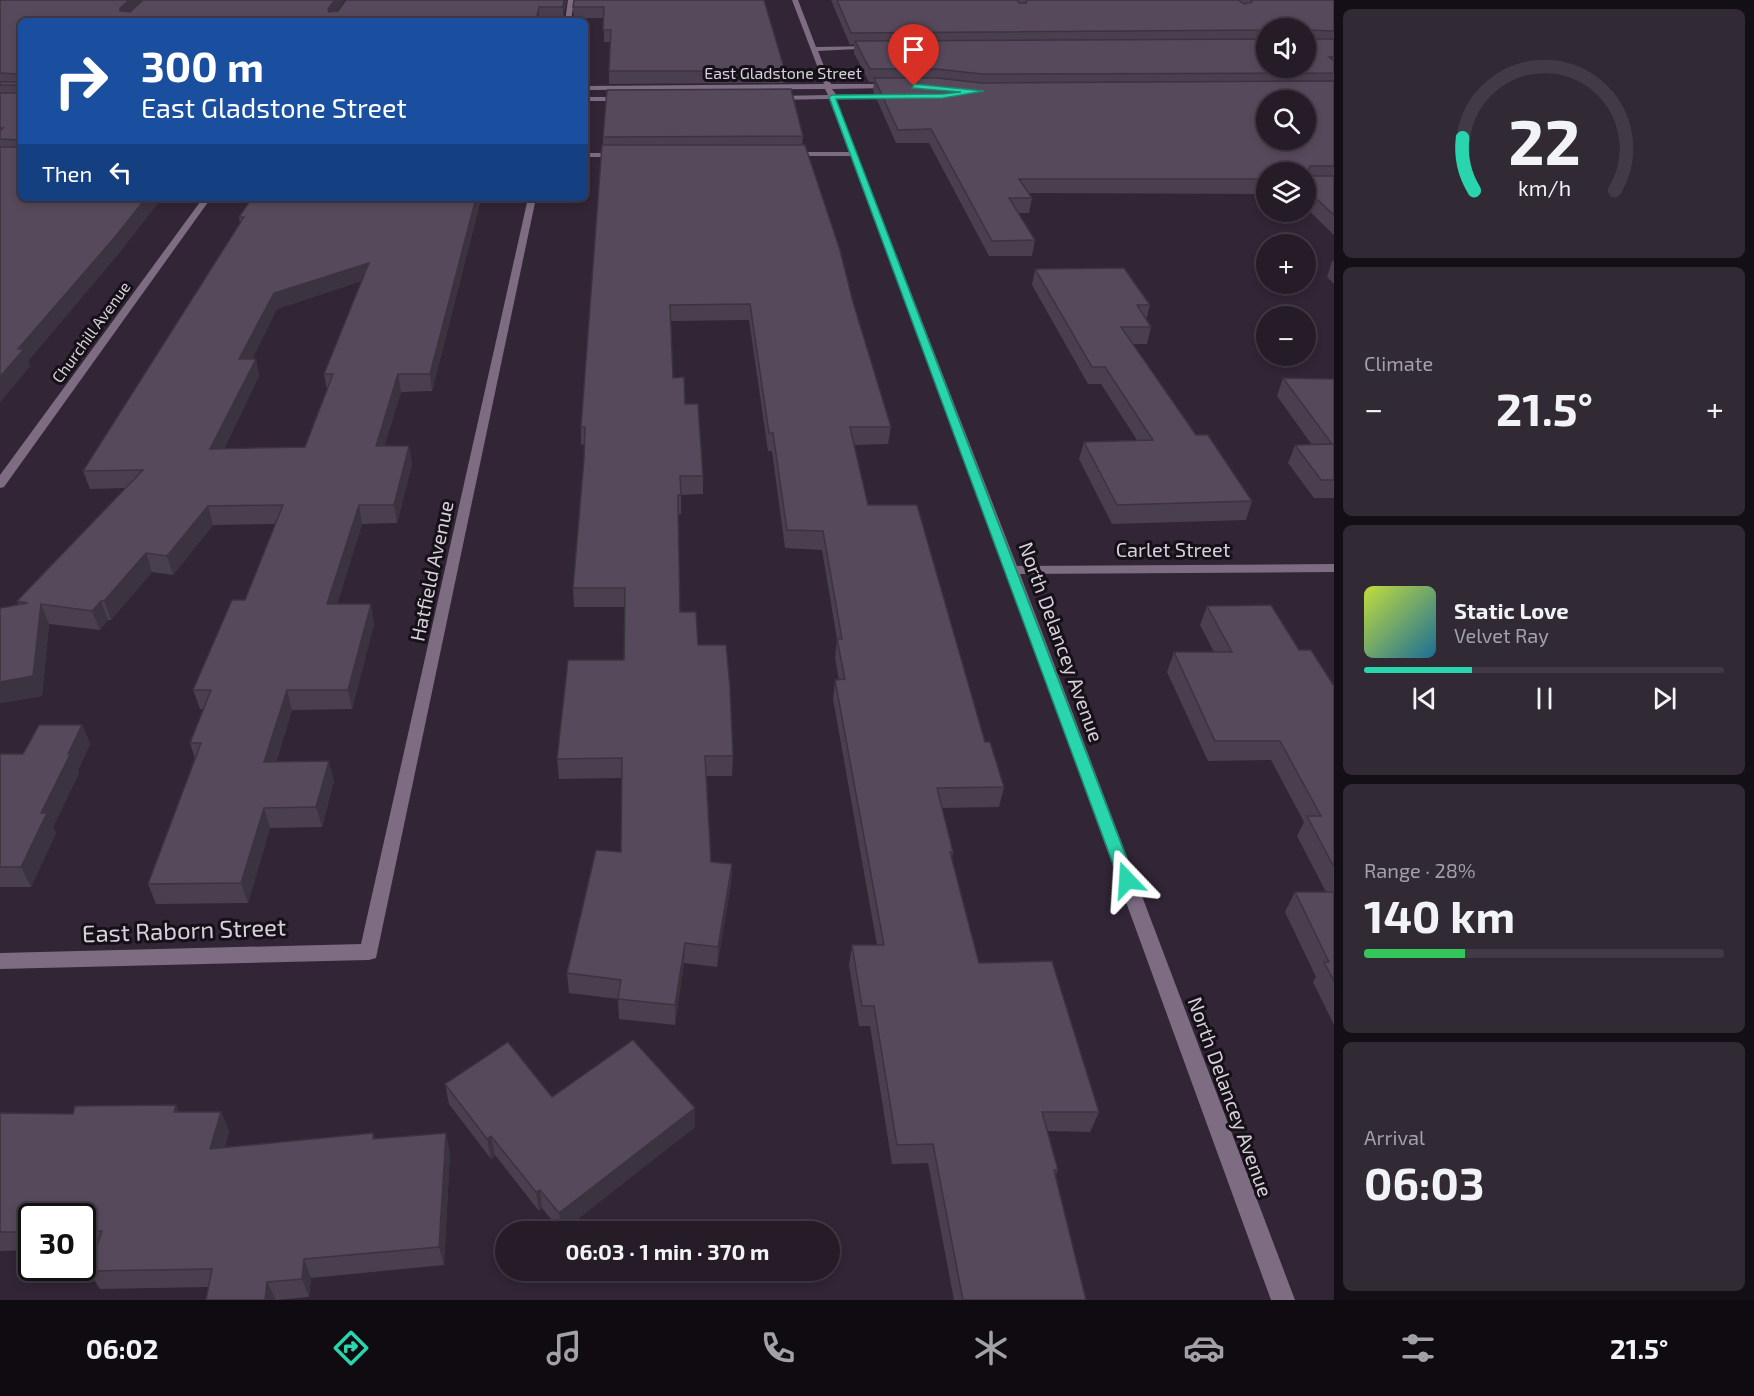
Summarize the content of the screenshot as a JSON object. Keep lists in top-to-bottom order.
{
  "streets": {
    "street": [
      "East Gladstone Street",
      "Churchill Avenue",
      "Carlet Street",
      "Hatfield Avenue",
      "North Delancey Avenue",
      "East Raborn Street"
    ]
  },
  "crossings": [
    ["East Gladstone Street", "North Delancey Avenue"],
    ["Carlet Street", "North Delancey Avenue"],
    ["Hatfield Avenue", "East Raborn Street"]
  ],
  "page": {
    "map_buttons": ["+", "−"],
    "turn": ["300 m", "East Gladstone Street"],
    "then": "Then",
    "tile": [
      "Climate",
      ["Range · 28%", "140 km"],
      ["Arrival", "06:03"]
    ],
    "heat": ["−", "21.5°", "+"],
    "song": ["Static Love", "Velvet Ray"],
    "limit": "30",
    "trip": "06:03 · 1 min · 370 m",
    "tabs": ["06:02", "21.5°"],
    "gauge": ["22", "km/h"]
  }
}
